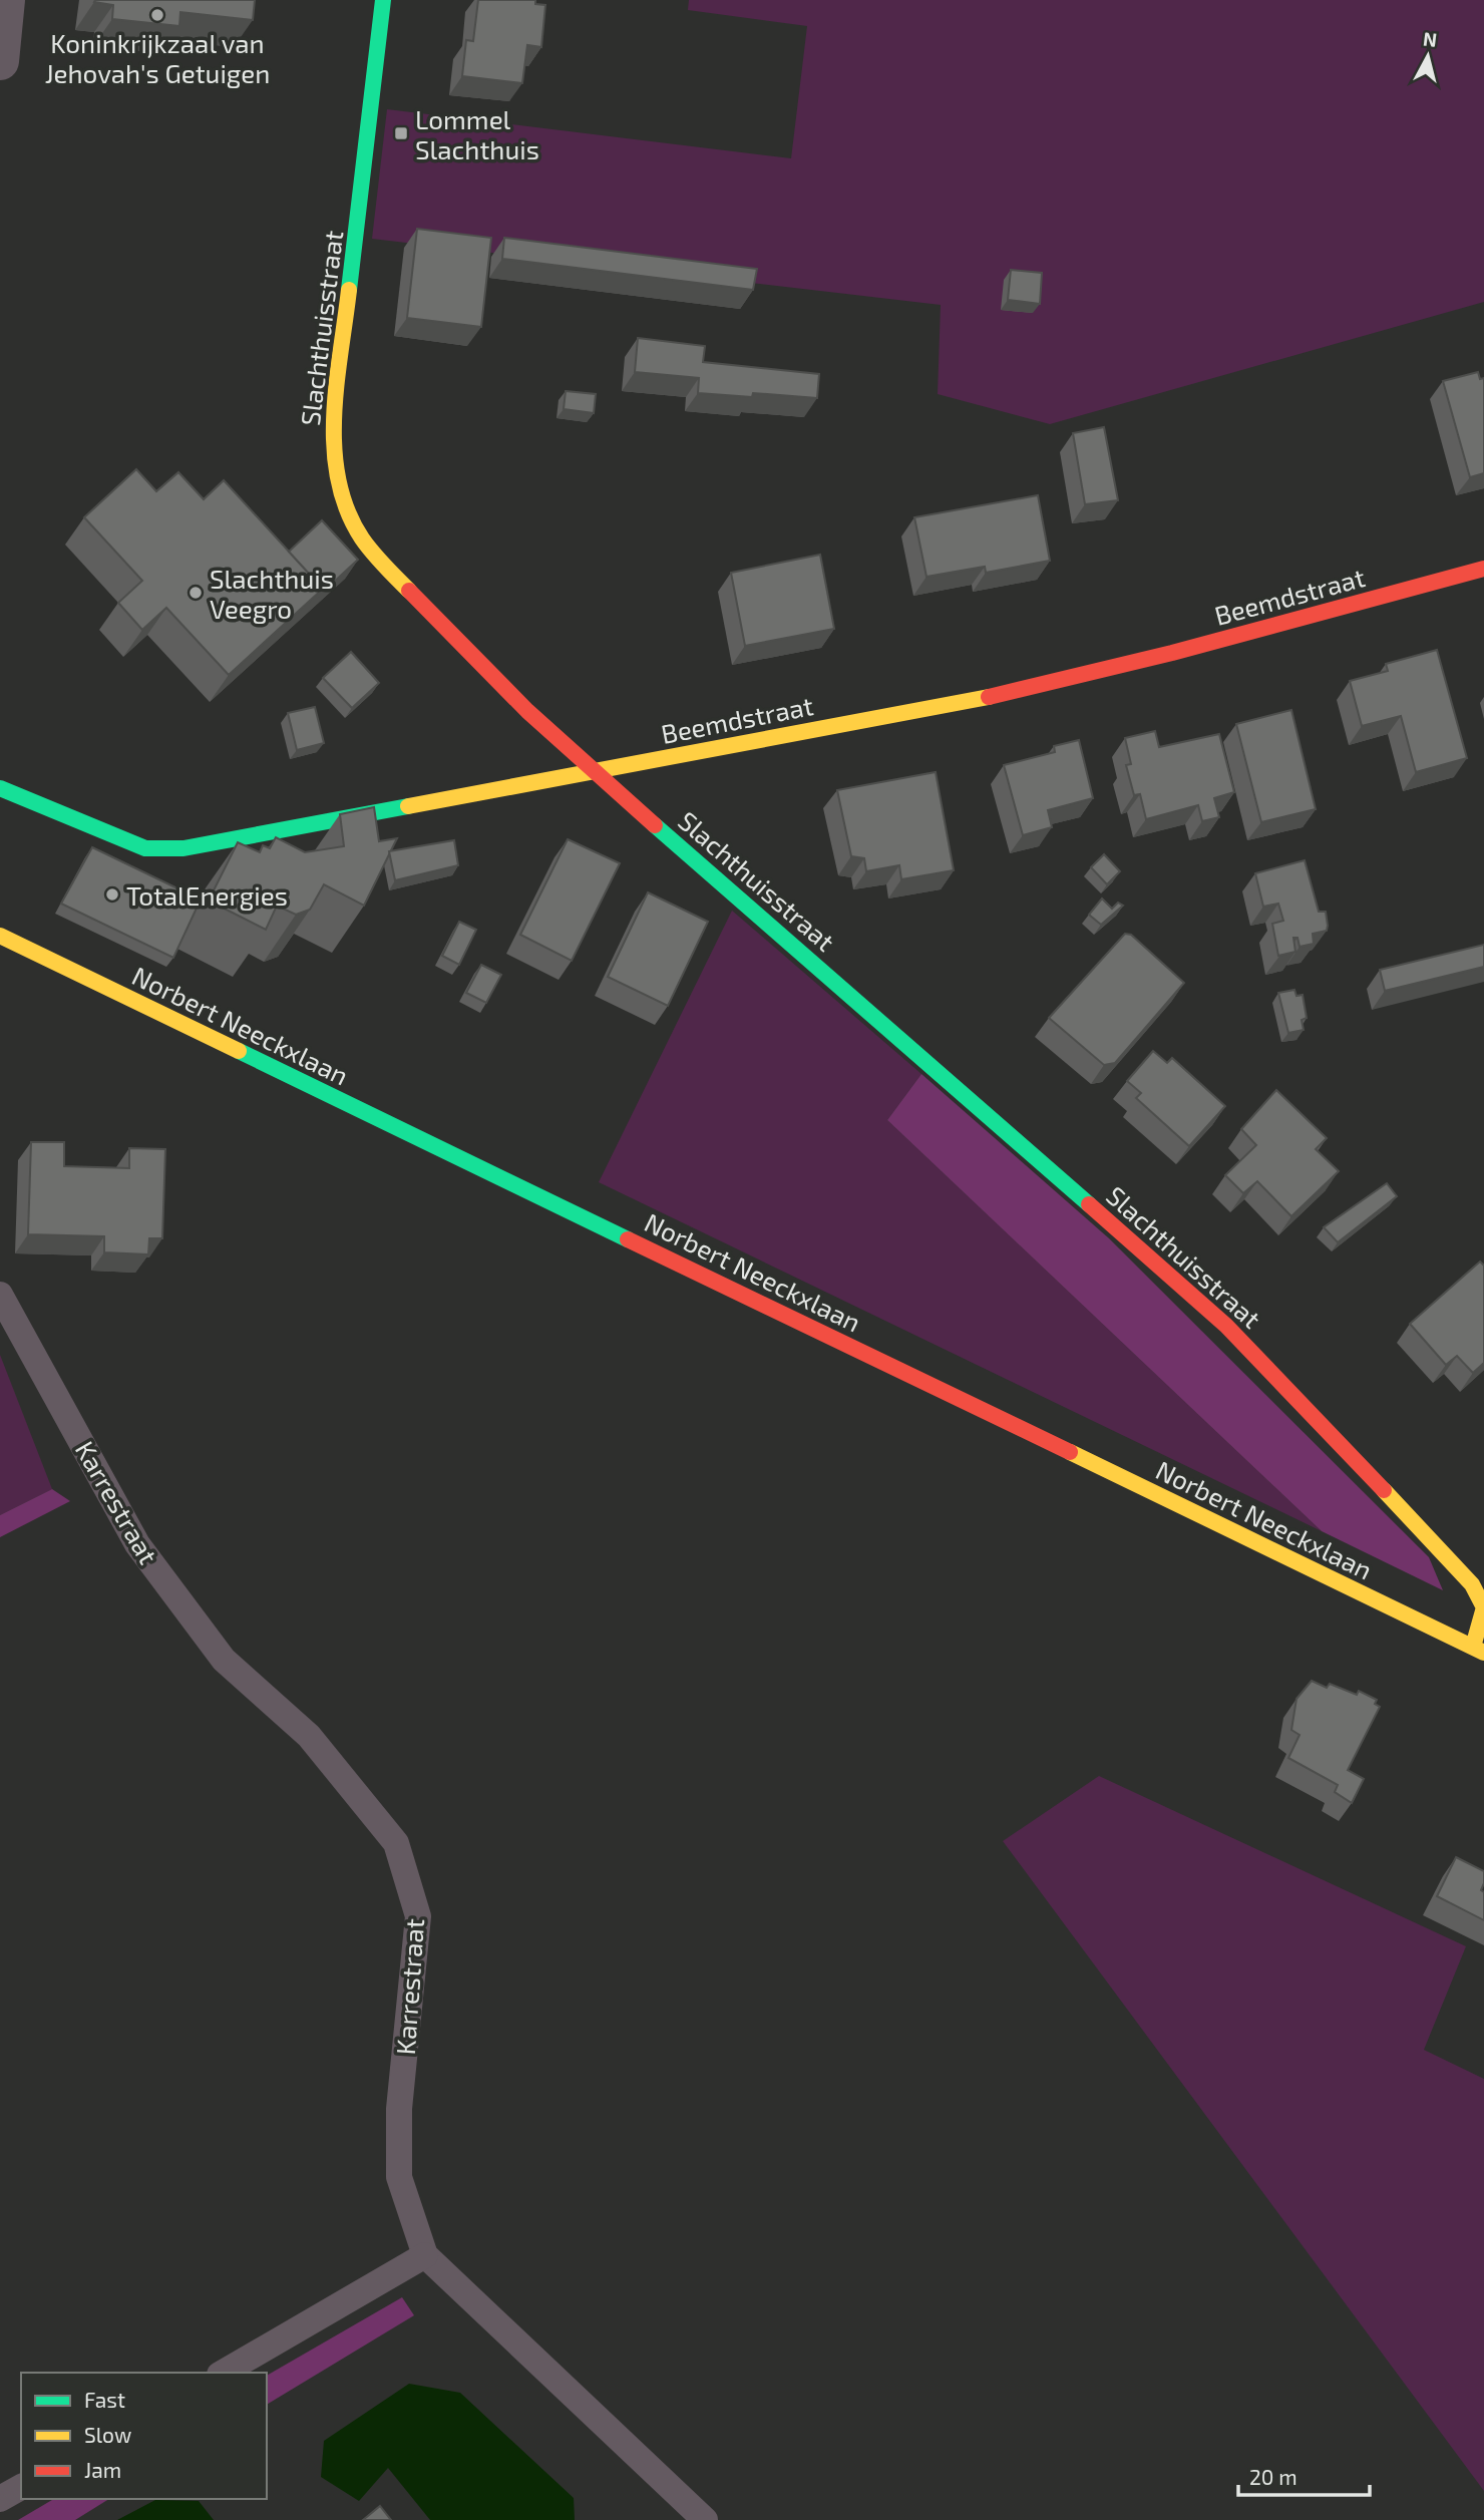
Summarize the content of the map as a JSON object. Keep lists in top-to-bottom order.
{
  "streets": {
    "street": ["Slachthuisstraat", "Beemdstraat", "Norbert Neeckxlaan"],
    "lane": ["Karrestraat"]
  },
  "crossings": [
    ["Slachthuisstraat", "Beemdstraat"],
    ["Slachthuisstraat", "Norbert Neeckxlaan"]
  ],
  "places": {
    "other": ["Koninkrijkzaal van Jehovah's Getuigen", "Slachthuis Veegro", "TotalEnergies"],
    "transit": ["Lommel Slachthuis"]
  },
  "legend": ["Fast", "Slow", "Jam"],
  "scale_bar": "20 m",
  "north": "top"
}
